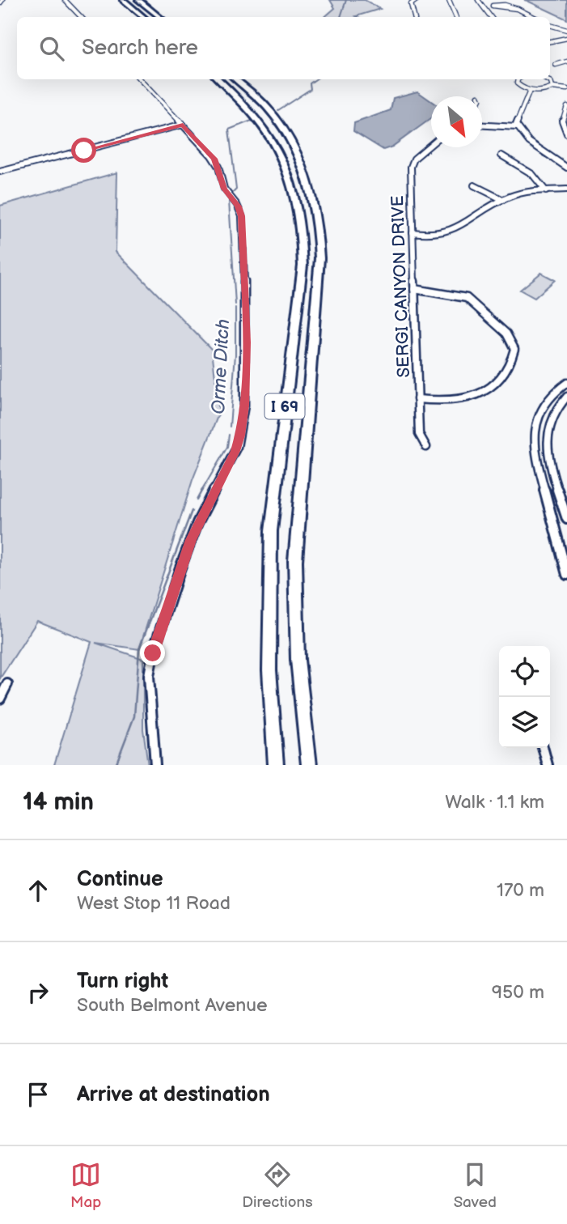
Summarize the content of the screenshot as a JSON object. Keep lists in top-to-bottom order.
{
  "streets": {
    "highway": ["I 69"],
    "street": ["SERGI CANYON DRIVE"]
  },
  "water": ["Orme Ditch"],
  "north": "bottom right",
  "page": {
    "search": "Search here",
    "heading": ["14 min", "Walk · 1.1 km"],
    "list": [
      ["Continue", "West Stop 11 Road", "170 m"],
      ["Turn right", "South Belmont Avenue", "950 m"],
      "Arrive at destination"
    ],
    "nav": ["Map", "Directions", "Saved"]
  }
}
